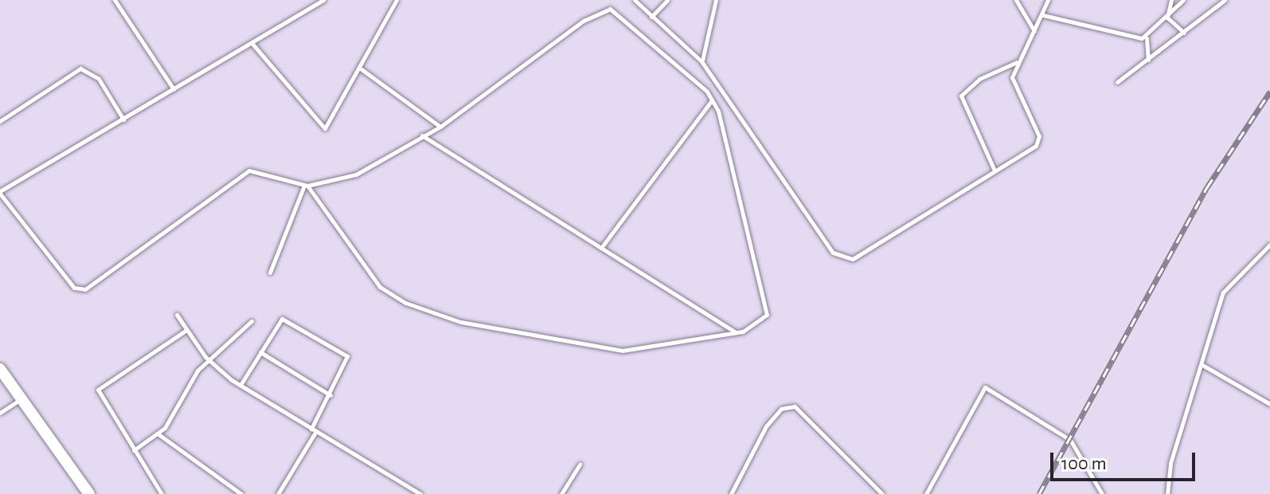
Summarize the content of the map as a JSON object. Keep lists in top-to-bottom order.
{
  "scale_bar": "100 m"
}
